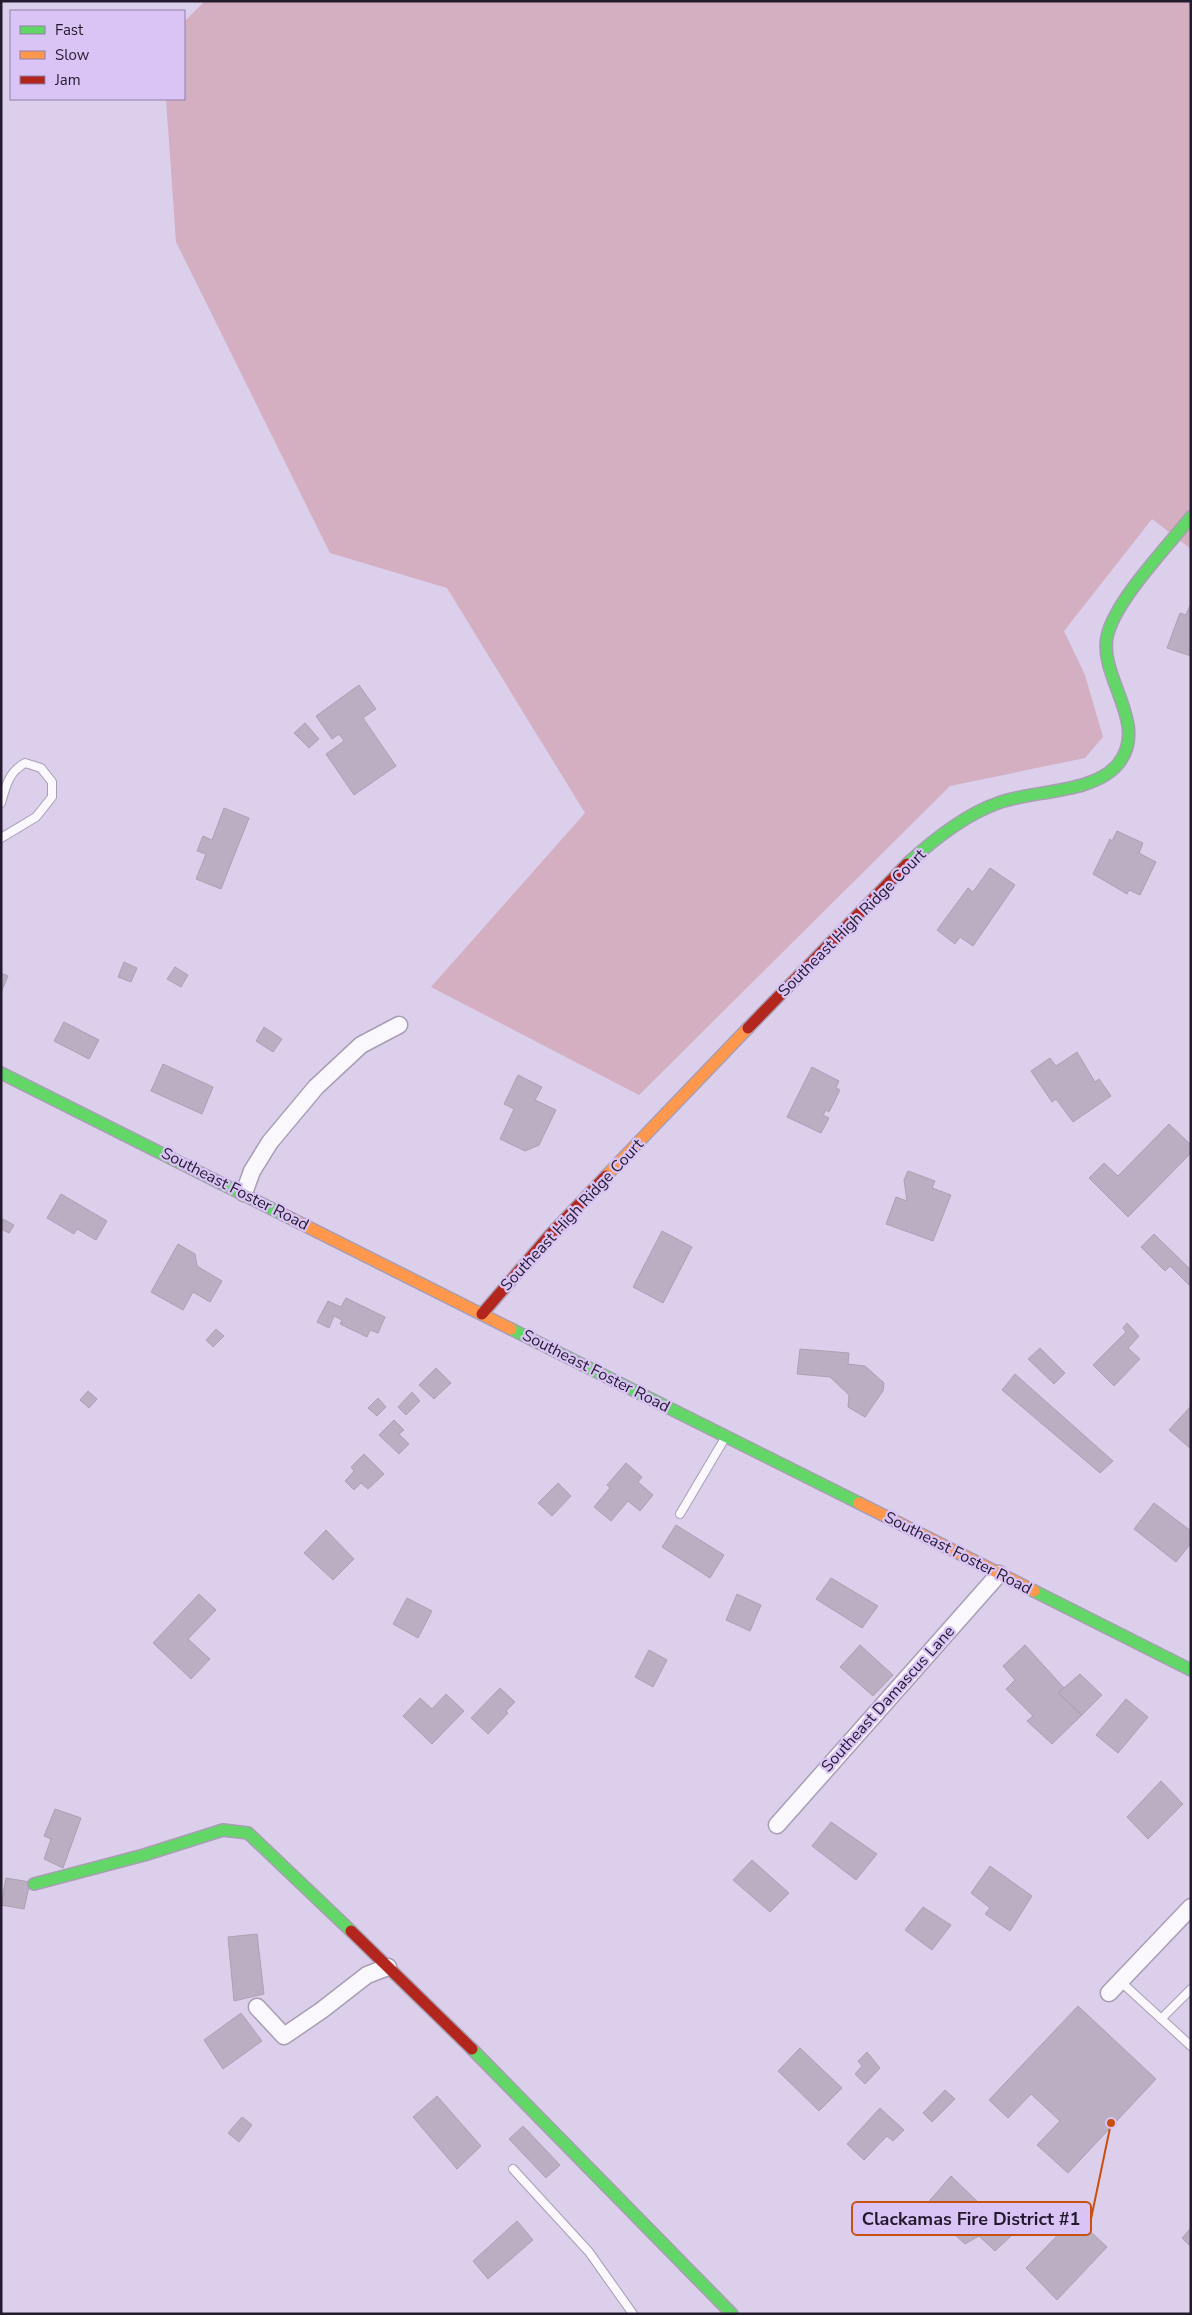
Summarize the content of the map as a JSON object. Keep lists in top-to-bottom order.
{
  "streets": {
    "street": ["Southeast High Ridge Court", "Southeast Foster Road", "Southeast Damascus Lane"]
  },
  "crossings": [
    ["Southeast High Ridge Court", "Southeast Foster Road"],
    ["Southeast Foster Road", "Southeast Damascus Lane"]
  ],
  "places": ["Clackamas Fire District #1"],
  "legend": ["Fast", "Slow", "Jam"]
}
